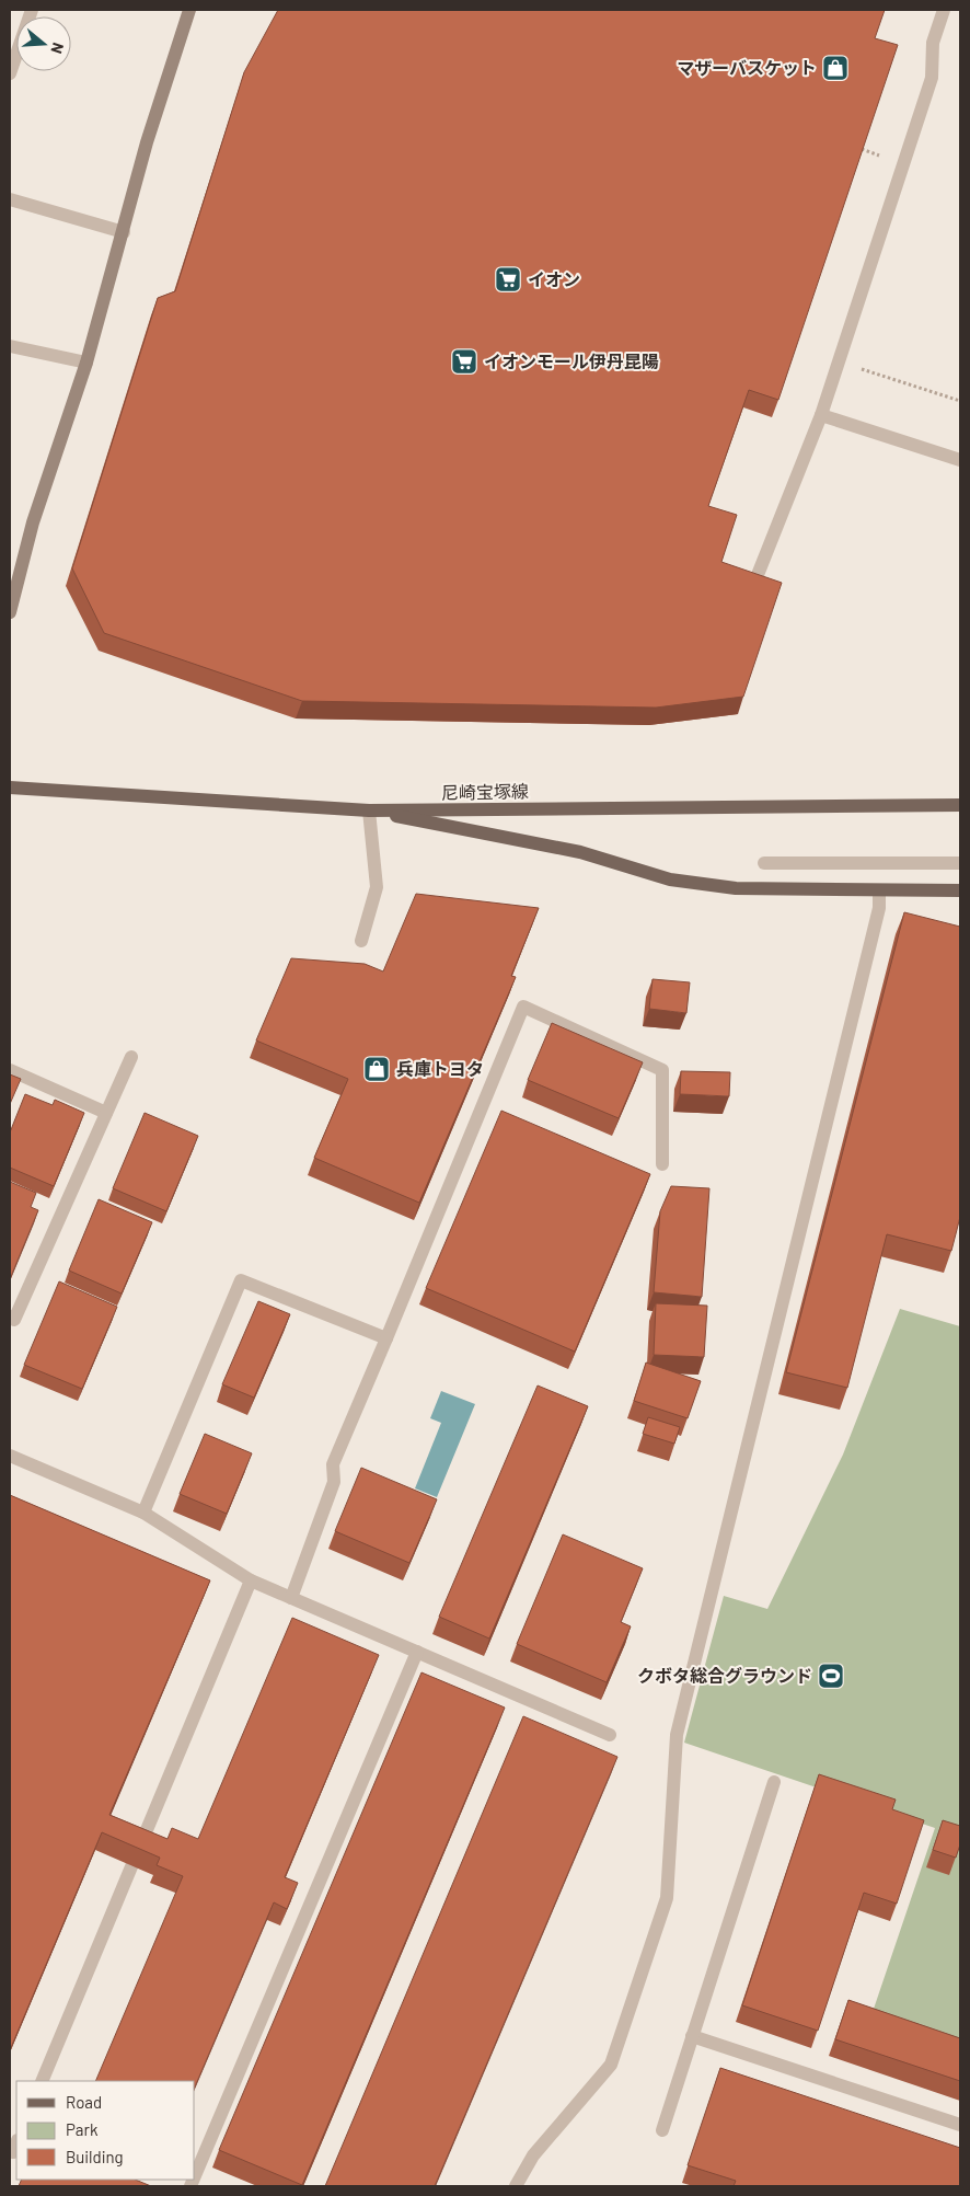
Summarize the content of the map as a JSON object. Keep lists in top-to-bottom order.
{
  "streets": {
    "main road": ["尼崎宝塚線"]
  },
  "places": {
    "shop": ["マザーバスケット", "兵庫トヨタ"],
    "supermarket": ["イオン", "イオンモール伊丹昆陽"],
    "sports": ["クボタ総合グラウンド"]
  },
  "legend": ["Road", "Park", "Building"],
  "north": "right"
}
